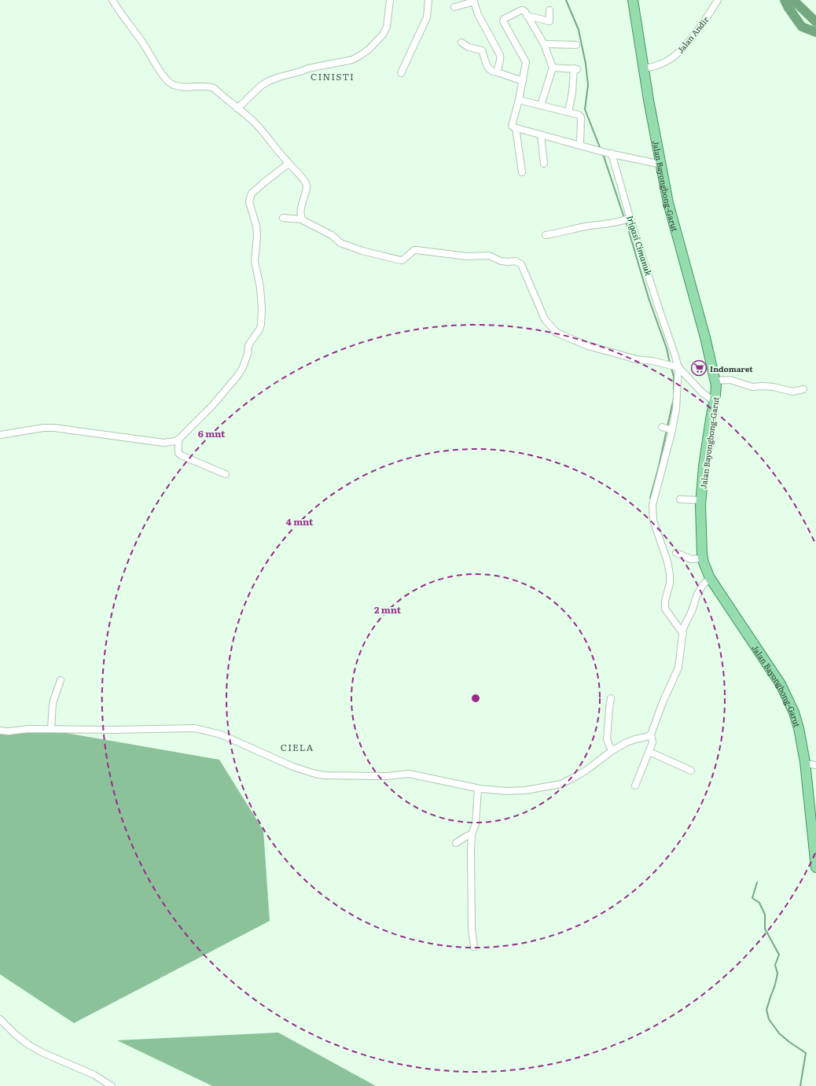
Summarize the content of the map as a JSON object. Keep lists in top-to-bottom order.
{
  "streets": {
    "main road": ["Jalan Bayongbong-Garut"],
    "street": ["Jalan Andir"]
  },
  "crossings": [
    ["Jalan Andir", "Jalan Bayongbong-Garut"]
  ],
  "districts": ["CINISTI", "CIELA"],
  "water": ["Irigasi Cimanuk"],
  "places": {
    "supermarket": ["Indomaret"]
  },
  "rings": ["6 mnt", "4 mnt", "2 mnt"]
}
